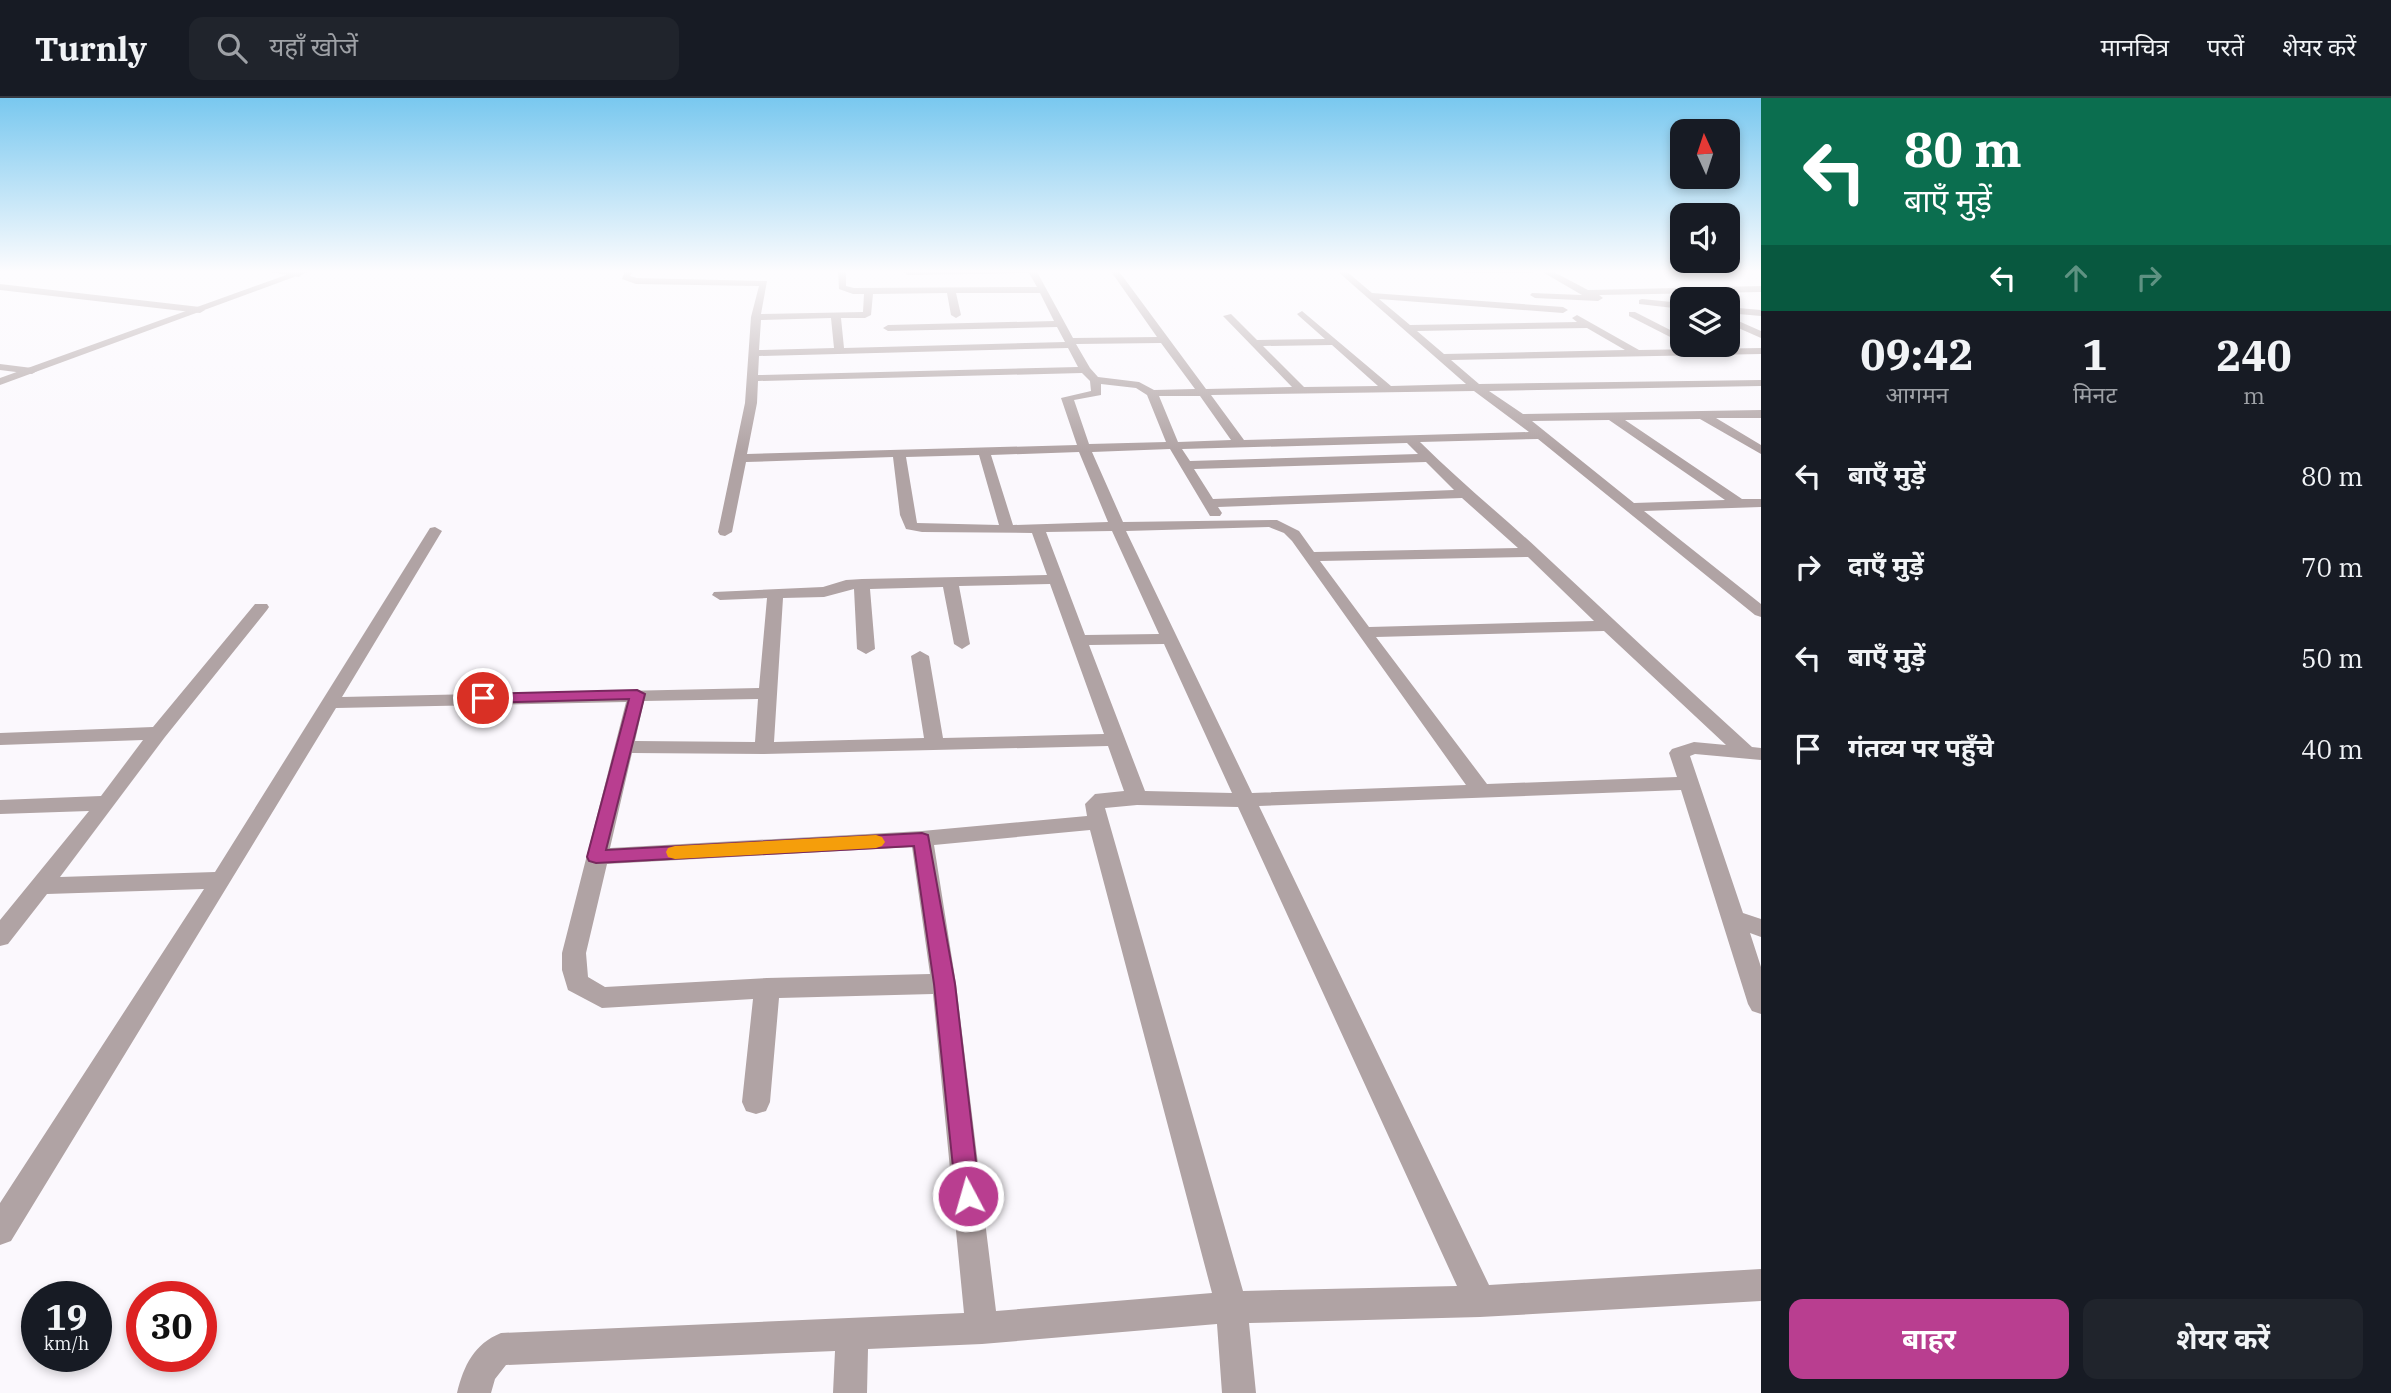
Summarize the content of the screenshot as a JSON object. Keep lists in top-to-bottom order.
{
  "north": "top",
  "page": {
    "header": "Turnly",
    "search": "यहाँ खोजें",
    "nav": ["मानचित्र", "परतें", "शेयर करें"],
    "turn": ["80 m", "बाएँ मुड़ें"],
    "eta": [
      "09:42",
      "आगमन",
      "1",
      "मिनट",
      "240",
      "m"
    ],
    "list": [
      {
        "name": "बाएँ मुड़ें",
        "value": "80 m"
      },
      {
        "name": "दाएँ मुड़ें",
        "value": "70 m"
      },
      {
        "name": "बाएँ मुड़ें",
        "value": "50 m"
      },
      {
        "name": "गंतव्य पर पहुँचे",
        "value": "40 m"
      }
    ],
    "speed": "19 km/h",
    "limit": "30",
    "buttons": ["बाहर", "शेयर करें"]
  }
}
